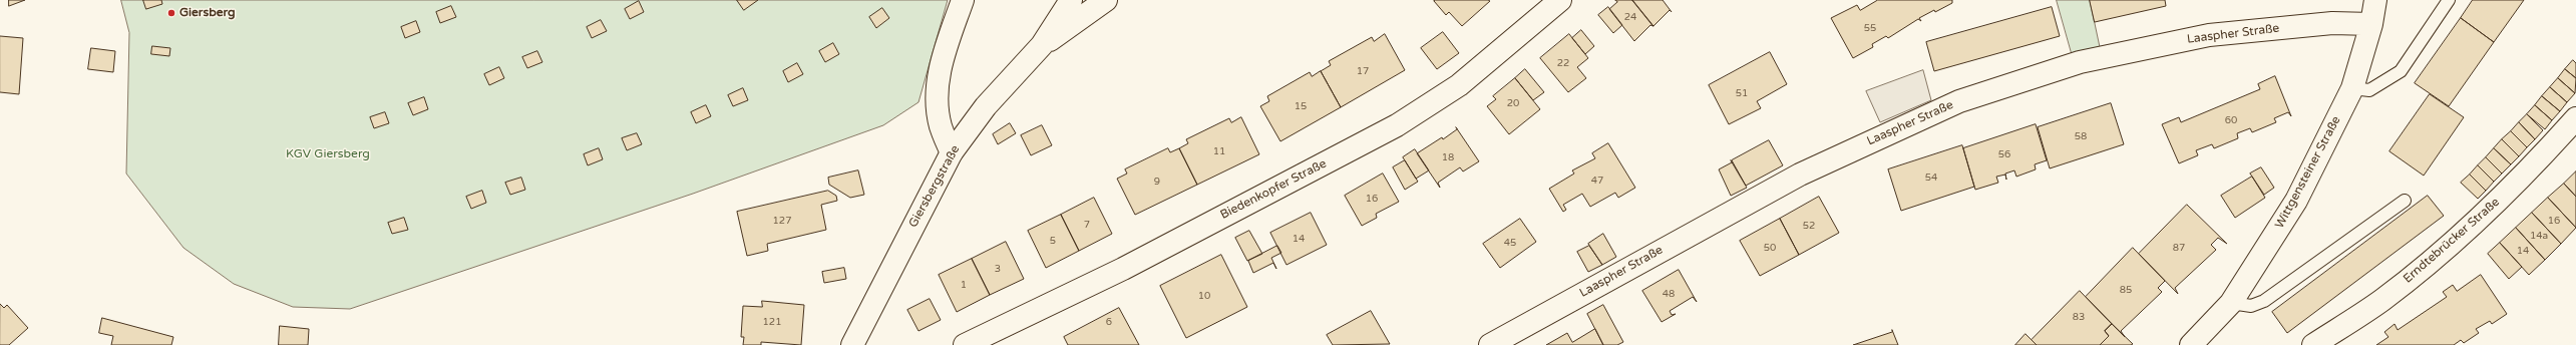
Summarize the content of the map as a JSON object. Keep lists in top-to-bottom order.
{
  "streets": {
    "street": [
      "Laaspher Straße",
      "Wittgensteiner Straße",
      "Giersbergstraße",
      "Biedenkopfer Straße",
      "Erndtebrücker Straße"
    ]
  },
  "crossings": [
    ["Laaspher Straße", "Wittgensteiner Straße"]
  ],
  "parks": ["KGV Giersberg"],
  "places": ["Giersberg"],
  "house_numbers": [
    "24",
    "55",
    "22",
    "17",
    "51",
    "20",
    "15",
    "60",
    "58",
    "11",
    "56",
    "18",
    "54",
    "47",
    "9",
    "16",
    "127",
    "16",
    "7",
    "52",
    "14a",
    "14",
    "5",
    "45",
    "50",
    "87",
    "14",
    "3",
    "1",
    "85",
    "48",
    "10",
    "83",
    "121",
    "6"
  ]
}
